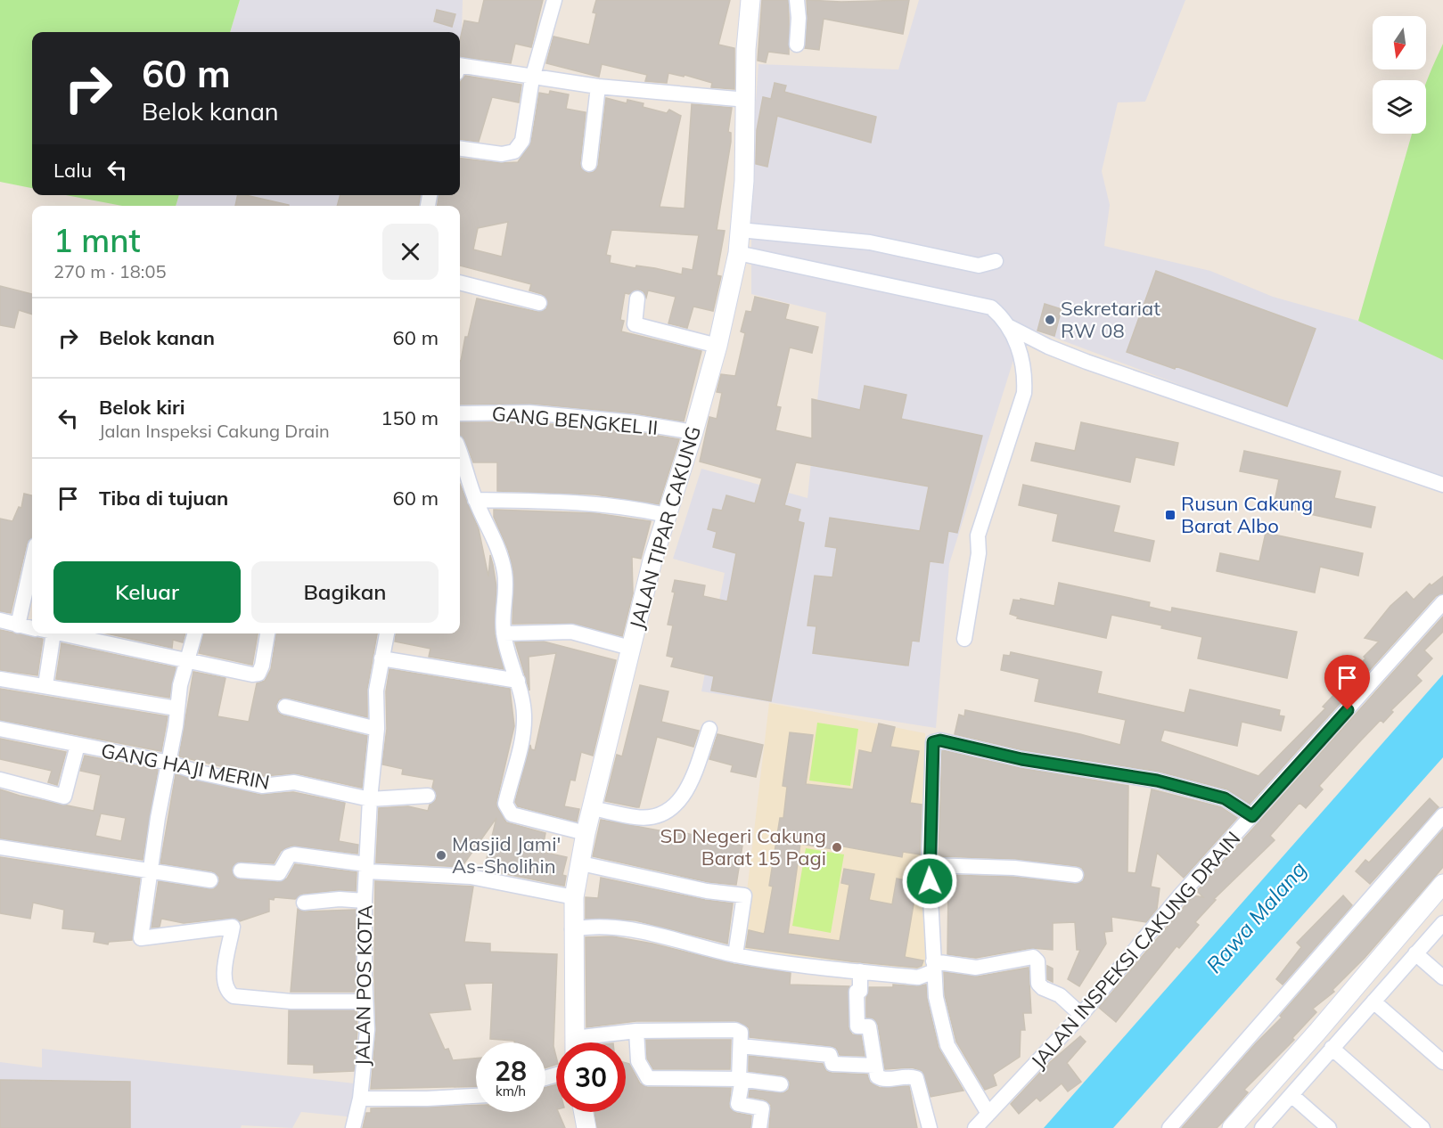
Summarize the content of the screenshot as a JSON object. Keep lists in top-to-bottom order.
{
  "streets": {
    "street": [
      "GANG BENGKEL II",
      "JALAN TIPAR CAKUNG",
      "GANG HAJI MERIN",
      "JALAN INSPEKSI CAKUNG DRAIN",
      "JALAN POS KOTA"
    ]
  },
  "crossings": [
    ["GANG BENGKEL II", "JALAN TIPAR CAKUNG"],
    ["GANG HAJI MERIN", "JALAN POS KOTA"]
  ],
  "water": ["Rawa Malang"],
  "places": {
    "other": ["Sekretariat RW 08", "SD Negeri Cakung Barat 15 Pagi", "Masjid Jami' As-Sholihin"],
    "transit": ["Rusun Cakung Barat Albo"]
  },
  "north": "bottom",
  "page": {
    "turn": ["60 m", "Belok kanan"],
    "then": "Lalu",
    "heading": ["1 mnt", "270 m · 18:05"],
    "list": [
      {
        "name": "Belok kanan",
        "value": "60 m"
      },
      {
        "name": "Belok kiri",
        "note": "Jalan Inspeksi Cakung Drain",
        "value": "150 m"
      },
      {
        "name": "Tiba di tujuan",
        "value": "60 m"
      }
    ],
    "buttons": ["Keluar", "Bagikan"],
    "speed": "28 km/h",
    "limit": "30"
  }
}
